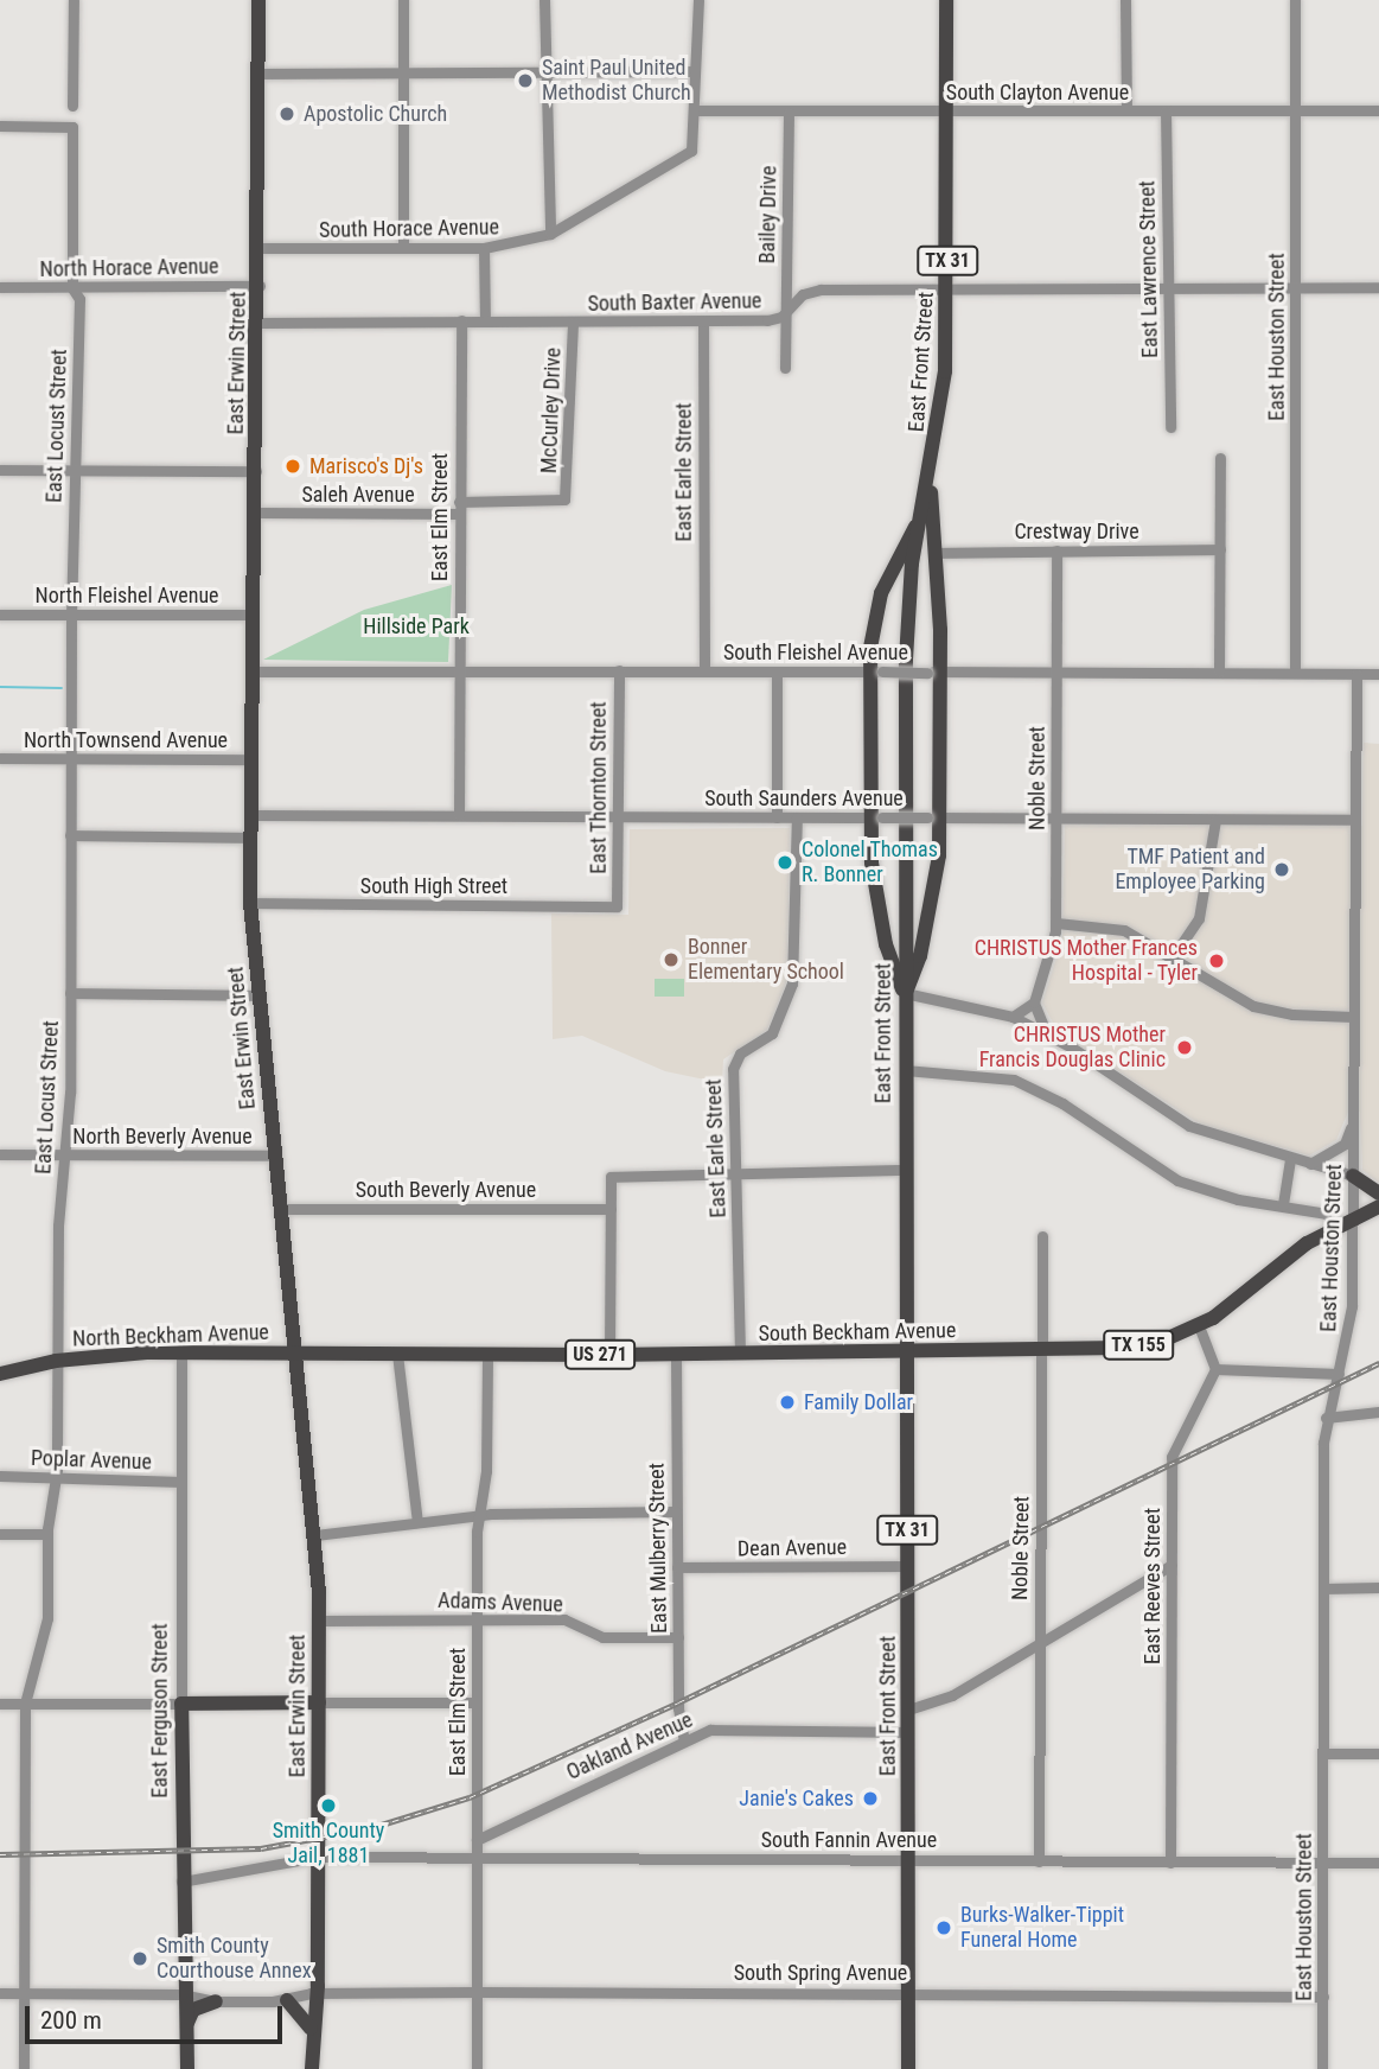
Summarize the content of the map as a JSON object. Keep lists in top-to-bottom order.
{
  "streets": {
    "main road": [
      "TX 31",
      "East Front Street",
      "East Erwin Street",
      "South Beckham Avenue",
      "North Beckham Avenue",
      "TX 155",
      "US 271",
      "East Ferguson Street"
    ],
    "street": [
      "South Clayton Avenue",
      "Bailey Drive",
      "South Horace Avenue",
      "North Horace Avenue",
      "East Lawrence Street",
      "South Baxter Avenue",
      "East Houston Street",
      "McCurley Drive",
      "East Locust Street",
      "East Earle Street",
      "Saleh Avenue",
      "East Elm Street",
      "Crestway Drive",
      "North Fleishel Avenue",
      "South Fleishel Avenue",
      "North Townsend Avenue",
      "Noble Street",
      "East Thornton Street",
      "South Saunders Avenue",
      "South High Street",
      "North Beverly Avenue",
      "South Beverly Avenue",
      "Poplar Avenue",
      "East Mulberry Street",
      "Dean Avenue",
      "East Reeves Street",
      "Adams Avenue",
      "Oakland Avenue",
      "South Fannin Avenue",
      "South Spring Avenue"
    ]
  },
  "crossings": [
    ["South Clayton Avenue", "Bailey Drive"],
    ["South Clayton Avenue", "South Horace Avenue"],
    ["South Clayton Avenue", "East Lawrence Street"],
    ["South Clayton Avenue", "East Houston Street"],
    ["South Clayton Avenue", "East Front Street"],
    ["Bailey Drive", "South Baxter Avenue"],
    ["South Horace Avenue", "East Erwin Street"],
    ["North Horace Avenue", "East Erwin Street"],
    ["North Horace Avenue", "East Locust Street"],
    ["East Lawrence Street", "South Baxter Avenue"],
    ["South Baxter Avenue", "East Houston Street"],
    ["South Baxter Avenue", "East Front Street"],
    ["South Baxter Avenue", "East Erwin Street"],
    ["South Baxter Avenue", "McCurley Drive"],
    ["South Baxter Avenue", "East Earle Street"],
    ["South Baxter Avenue", "East Elm Street"],
    ["East Houston Street", "South Fleishel Avenue"],
    ["East Houston Street", "South Saunders Avenue"],
    ["East Houston Street", "South Beckham Avenue"],
    ["East Houston Street", "South Fannin Avenue"],
    ["East Houston Street", "South Spring Avenue"],
    ["East Front Street", "South Beckham Avenue"],
    ["East Front Street", "Dean Avenue"],
    ["East Front Street", "Oakland Avenue"],
    ["East Front Street", "South Fannin Avenue"],
    ["East Front Street", "South Spring Avenue"],
    ["East Erwin Street", "Saleh Avenue"],
    ["East Erwin Street", "North Fleishel Avenue"],
    ["East Erwin Street", "South Fleishel Avenue"],
    ["East Erwin Street", "North Townsend Avenue"],
    ["East Erwin Street", "South Saunders Avenue"],
    ["East Erwin Street", "South High Street"],
    ["East Erwin Street", "North Beverly Avenue"],
    ["East Erwin Street", "South Beverly Avenue"],
    ["East Erwin Street", "South Beckham Avenue"],
    ["East Erwin Street", "North Beckham Avenue"],
    ["East Erwin Street", "Adams Avenue"],
    ["East Erwin Street", "South Fannin Avenue"],
    ["East Erwin Street", "South Spring Avenue"],
    ["McCurley Drive", "Saleh Avenue"],
    ["East Locust Street", "North Fleishel Avenue"],
    ["East Locust Street", "North Townsend Avenue"],
    ["East Locust Street", "North Beverly Avenue"],
    ["East Locust Street", "North Beckham Avenue"],
    ["East Locust Street", "Poplar Avenue"],
    ["East Locust Street", "South Spring Avenue"],
    ["East Earle Street", "South Fleishel Avenue"],
    ["East Earle Street", "South Saunders Avenue"],
    ["East Earle Street", "South Beckham Avenue"],
    ["Saleh Avenue", "East Elm Street"],
    ["East Elm Street", "South Fleishel Avenue"],
    ["East Elm Street", "South Saunders Avenue"],
    ["East Elm Street", "South Beckham Avenue"],
    ["East Elm Street", "Adams Avenue"],
    ["East Elm Street", "Oakland Avenue"],
    ["East Elm Street", "South Fannin Avenue"],
    ["East Elm Street", "South Spring Avenue"],
    ["Crestway Drive", "Noble Street"],
    ["South Fleishel Avenue", "Noble Street"],
    ["South Fleishel Avenue", "East Thornton Street"],
    ["Noble Street", "South Saunders Avenue"],
    ["Noble Street", "South Beckham Avenue"],
    ["Noble Street", "South Fannin Avenue"],
    ["East Thornton Street", "South Saunders Avenue"],
    ["East Thornton Street", "South High Street"],
    ["South Beckham Avenue", "North Beckham Avenue"],
    ["South Beckham Avenue", "East Mulberry Street"],
    ["North Beckham Avenue", "East Ferguson Street"],
    ["Poplar Avenue", "East Ferguson Street"],
    ["East Mulberry Street", "Dean Avenue"],
    ["East Mulberry Street", "Adams Avenue"],
    ["East Mulberry Street", "Oakland Avenue"],
    ["East Reeves Street", "South Fannin Avenue"],
    ["East Ferguson Street", "South Fannin Avenue"],
    ["East Ferguson Street", "South Spring Avenue"]
  ],
  "parks": ["Hillside Park"],
  "places": [
    "Saint Paul United Methodist Church",
    "Apostolic Church",
    "Marisco's Dj's",
    "Colonel Thomas R. Bonner",
    "TMF Patient and Employee Parking",
    "Bonner Elementary School",
    "CHRISTUS Mother Frances Hospital - Tyler",
    "CHRISTUS Mother Francis Douglas Clinic",
    "Family Dollar",
    "Janie's Cakes",
    "Smith County Jail, 1881",
    "Burks-Walker-Tippit Funeral Home",
    "Smith County Courthouse Annex"
  ],
  "scale_bar": "200 m"
}
